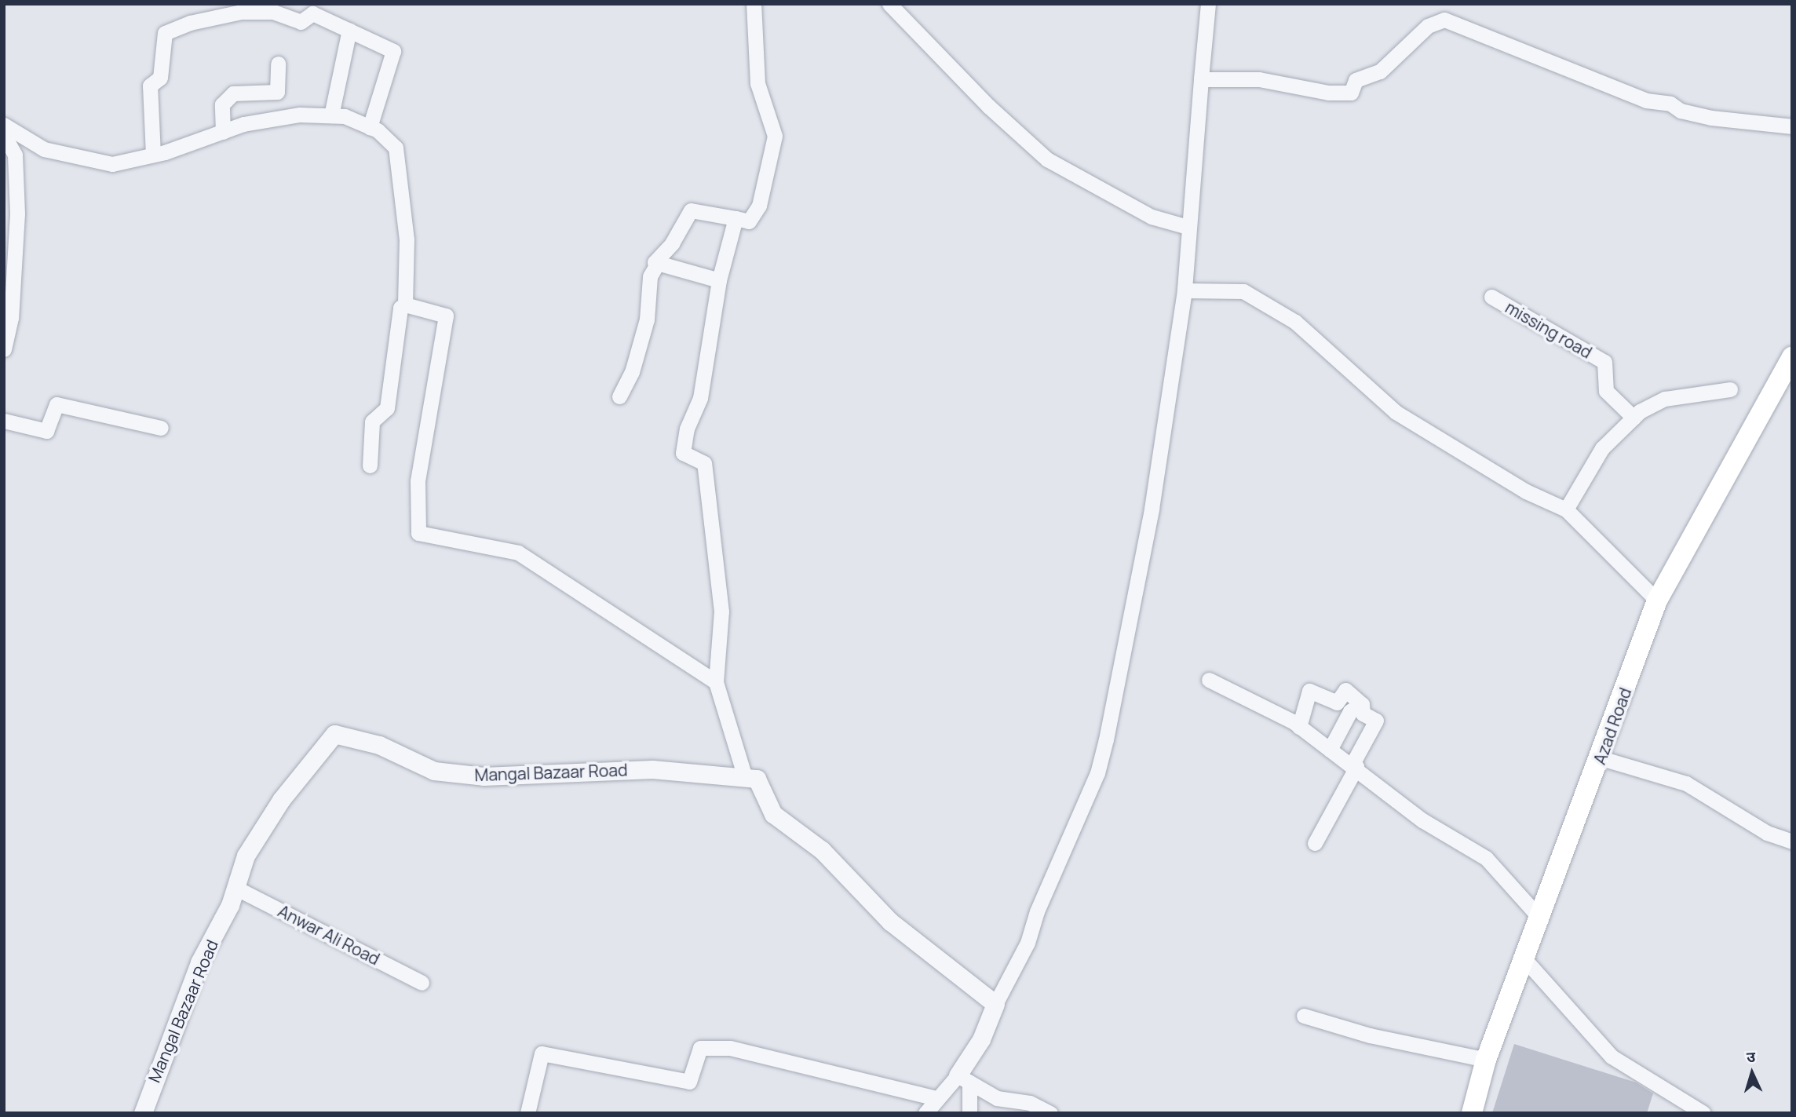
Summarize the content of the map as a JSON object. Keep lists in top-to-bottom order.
{
  "streets": {
    "main road": ["Azad Road"],
    "street": ["missing road", "Mangal Bazaar Road", "Anwar Ali Road"]
  },
  "crossings": [
    ["Mangal Bazaar Road", "Anwar Ali Road"]
  ],
  "north": "top"
}
